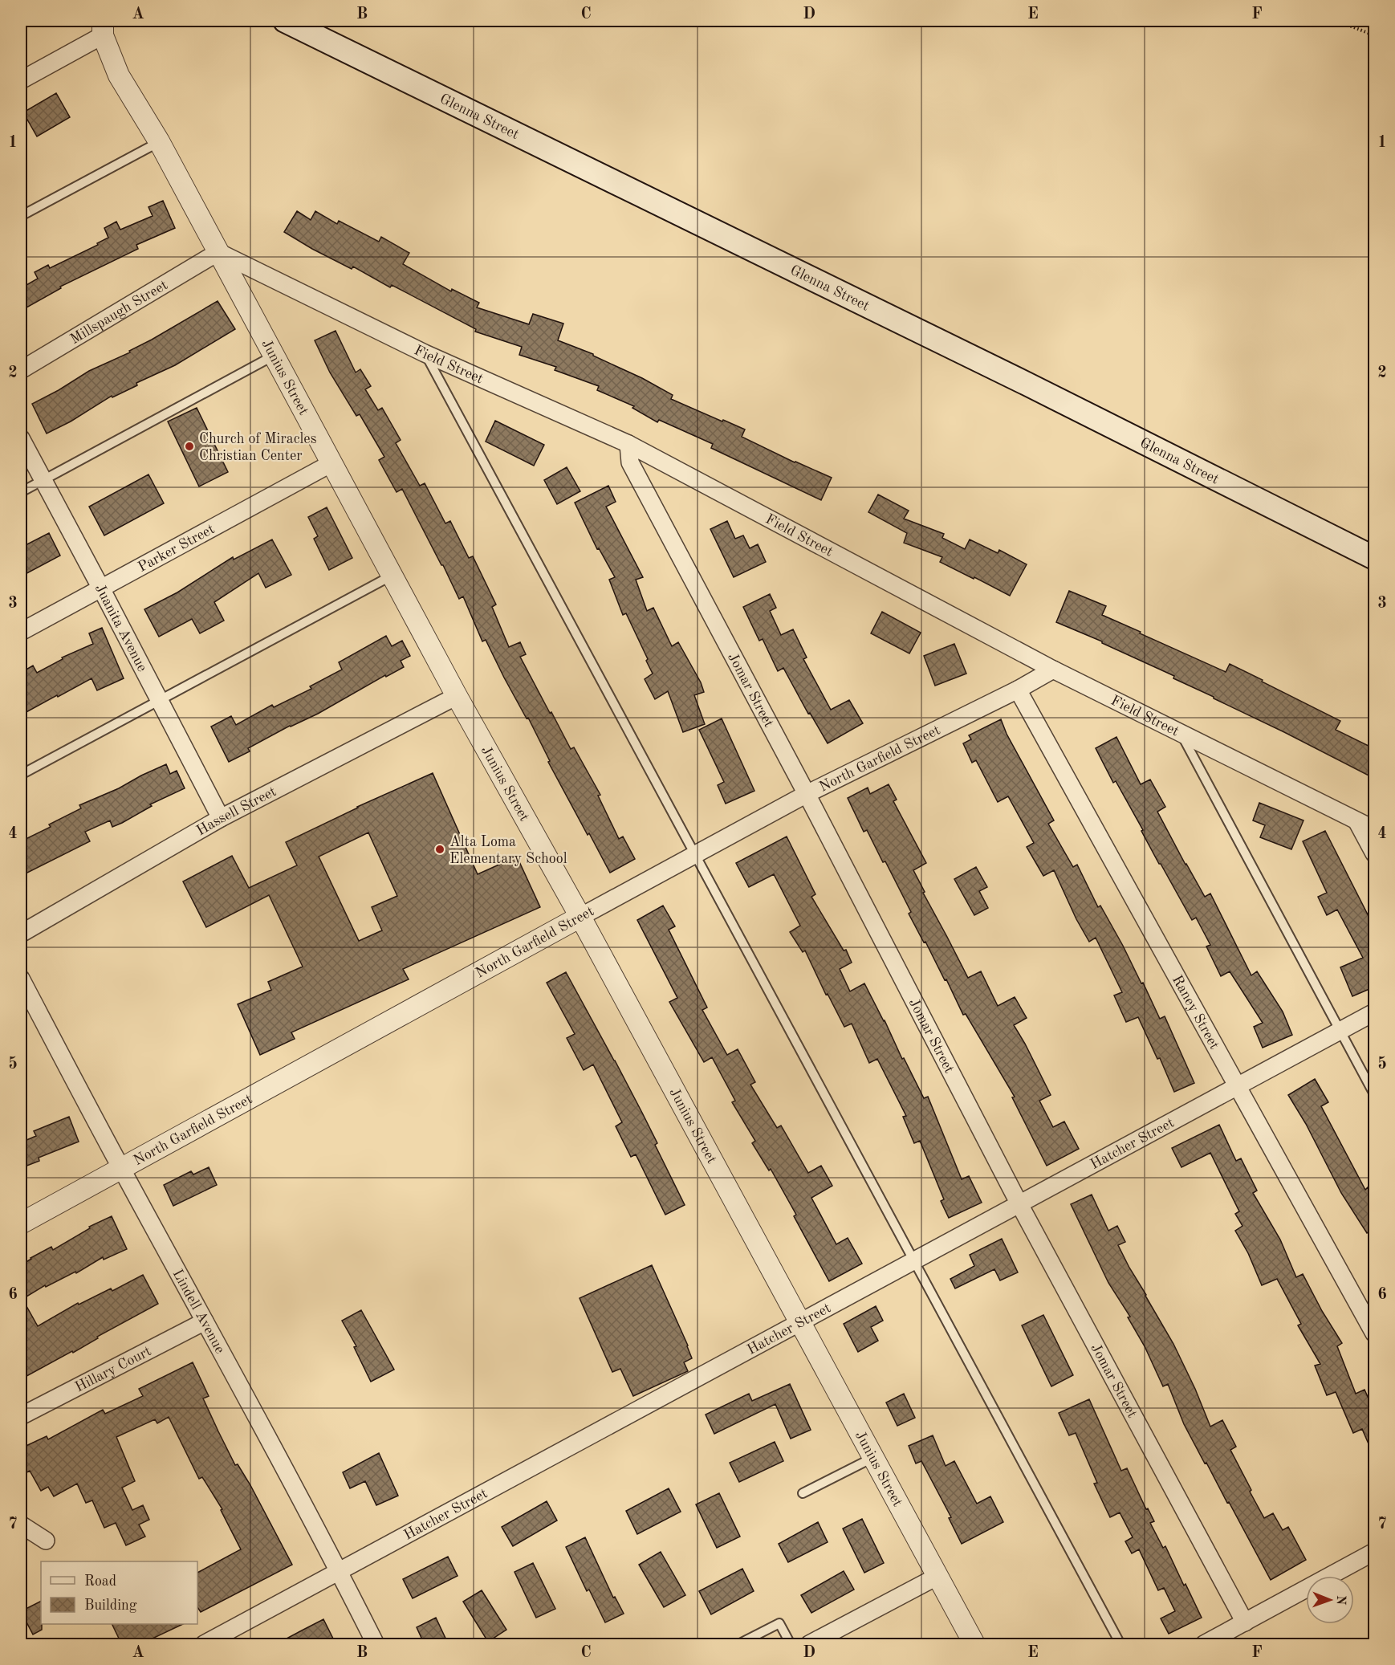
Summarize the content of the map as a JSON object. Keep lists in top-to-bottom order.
{
  "streets": {
    "main road": ["Glenna Street"],
    "street": [
      "Millspaugh Street",
      "Field Street",
      "Junius Street",
      "Parker Street",
      "Juanita Avenue",
      "Jomar Street",
      "North Garfield Street",
      "Hassell Street",
      "Raney Street",
      "Hatcher Street",
      "Lindell Avenue",
      "Hillary Court"
    ]
  },
  "crossings": [
    ["Millspaugh Street", "Field Street"],
    ["Millspaugh Street", "Junius Street"],
    ["Field Street", "Junius Street"],
    ["Field Street", "Jomar Street"],
    ["Field Street", "North Garfield Street"],
    ["Junius Street", "Parker Street"],
    ["Junius Street", "North Garfield Street"],
    ["Junius Street", "Hassell Street"],
    ["Junius Street", "Hatcher Street"],
    ["Parker Street", "Juanita Avenue"],
    ["Juanita Avenue", "Hassell Street"],
    ["Jomar Street", "North Garfield Street"],
    ["Jomar Street", "Hatcher Street"],
    ["North Garfield Street", "Raney Street"],
    ["North Garfield Street", "Lindell Avenue"],
    ["Raney Street", "Hatcher Street"],
    ["Hatcher Street", "Lindell Avenue"],
    ["Lindell Avenue", "Hillary Court"]
  ],
  "places": ["Church of Miracles Christian Center", "Alta Loma Elementary School"],
  "legend": ["Road", "Building"],
  "north": "right",
  "grid": {
    "columns": [
      "A",
      "B",
      "C",
      "D",
      "E",
      "F"
    ],
    "rows": [
      "1",
      "2",
      "3",
      "4",
      "5",
      "6",
      "7"
    ]
  }
}
